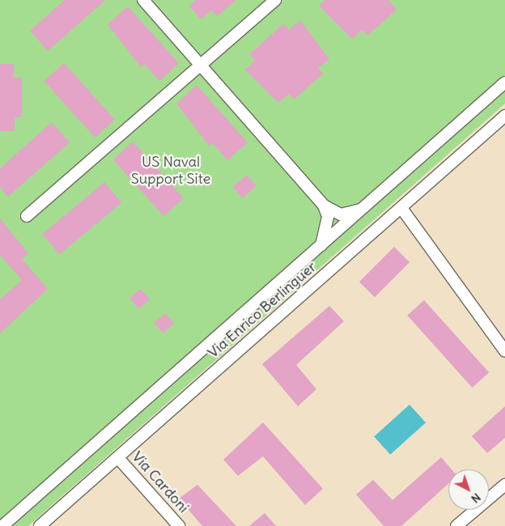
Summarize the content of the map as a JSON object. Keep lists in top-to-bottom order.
{
  "streets": {
    "street": ["Via Enrico Berlinguer", "Via Cardoni"]
  },
  "crossings": [
    ["Via Enrico Berlinguer", "Via Cardoni"]
  ],
  "parks": ["US Naval Support Site"],
  "north": "bottom right"
}
